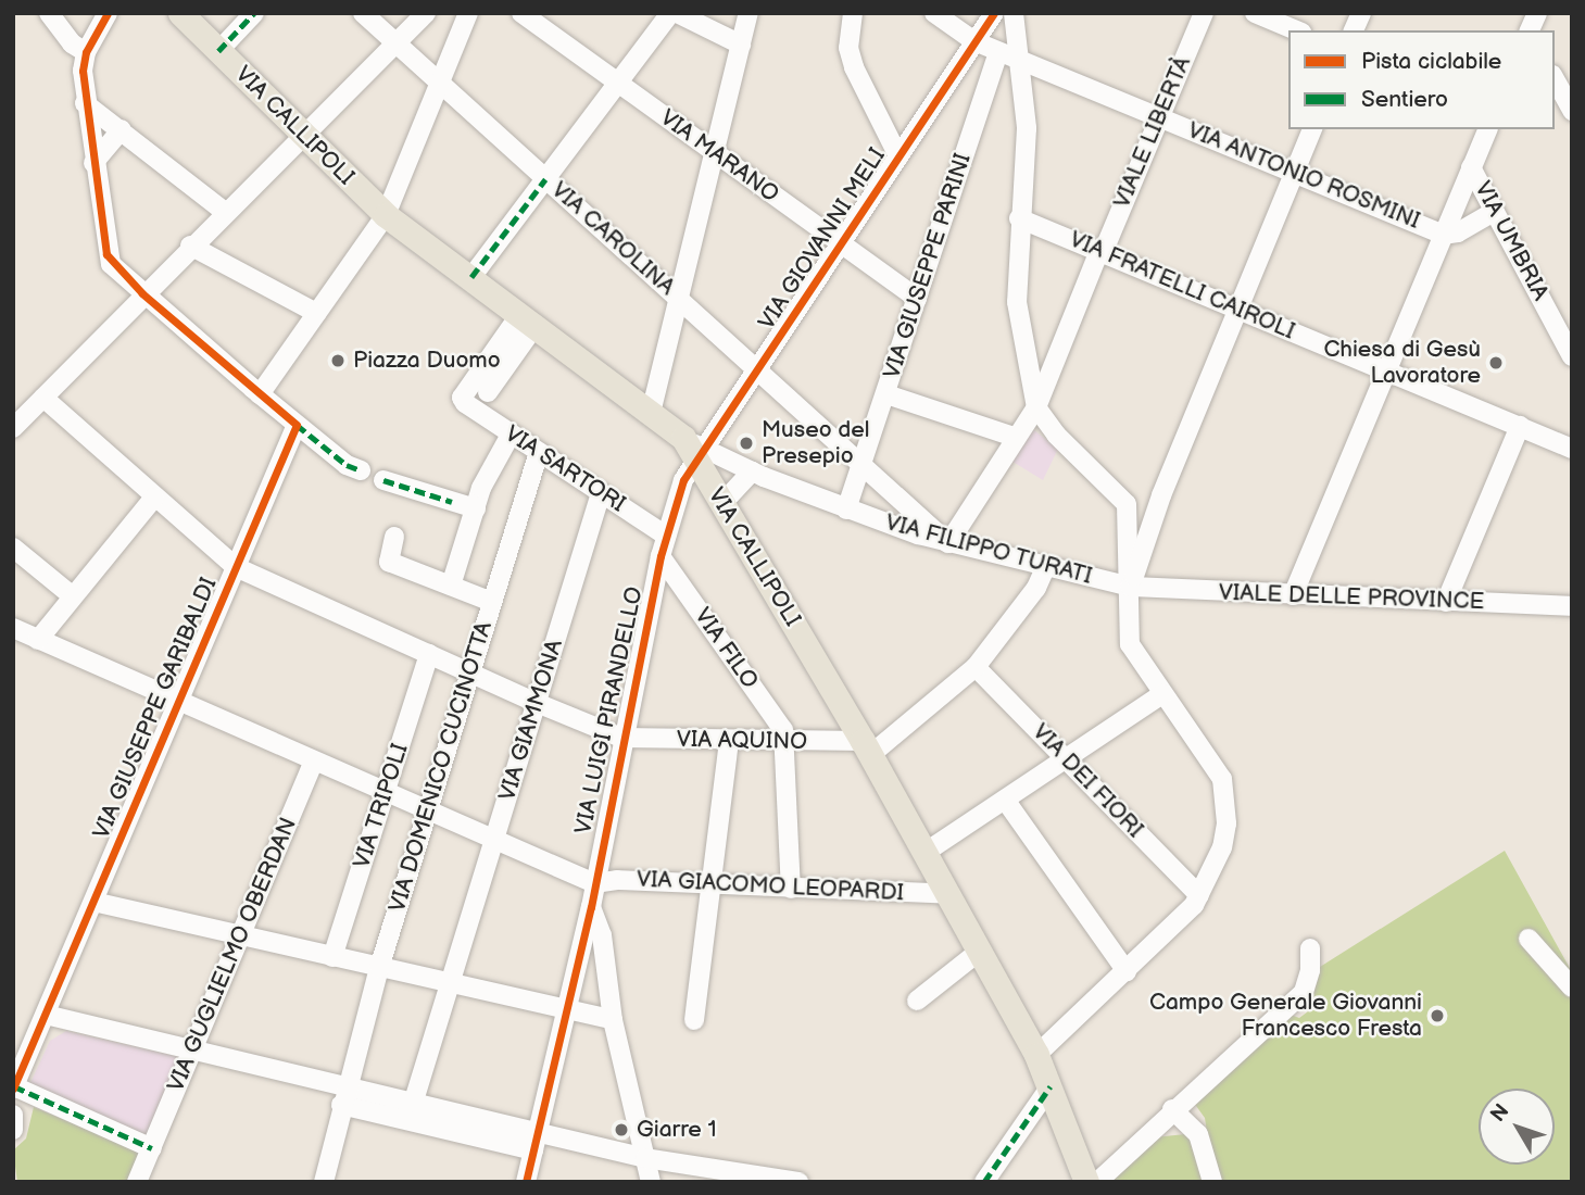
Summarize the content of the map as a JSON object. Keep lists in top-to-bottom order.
{
  "streets": {
    "main road": ["VIA CALLIPOLI"],
    "street": [
      "VIALE LIBERTÀ",
      "VIA MARANO",
      "VIA ANTONIO ROSMINI",
      "VIA CAROLINA",
      "VIA GIOVANNI MELI",
      "VIA UMBRIA",
      "VIA GIUSEPPE PARINI",
      "VIA FRATELLI CAIROLI",
      "VIA SARTORI",
      "VIA FILIPPO TURATI",
      "VIALE DELLE PROVINCE",
      "VIA FILO",
      "VIA GIUSEPPE GARIBALDI",
      "VIA LUIGI PIRANDELLO",
      "VIA GIAMMONA",
      "VIA AQUINO",
      "VIA DOMENICO CUCINOTTA",
      "VIA DEI FIORI",
      "VIA TRIPOLI",
      "VIA GIACOMO LEOPARDI",
      "VIA GUGLIELMO OBERDAN"
    ]
  },
  "crossings": [
    ["VIA CALLIPOLI", "VIA GIOVANNI MELI"],
    ["VIA CALLIPOLI", "VIA SARTORI"],
    ["VIA CALLIPOLI", "VIA FILIPPO TURATI"],
    ["VIA CALLIPOLI", "VIA LUIGI PIRANDELLO"],
    ["VIA CALLIPOLI", "VIA AQUINO"],
    ["VIA CALLIPOLI", "VIA GIACOMO LEOPARDI"],
    ["VIALE LIBERTÀ", "VIA ANTONIO ROSMINI"],
    ["VIALE LIBERTÀ", "VIA CAROLINA"],
    ["VIALE LIBERTÀ", "VIA FRATELLI CAIROLI"],
    ["VIALE LIBERTÀ", "VIA FILIPPO TURATI"],
    ["VIA MARANO", "VIA GIOVANNI MELI"],
    ["VIA MARANO", "VIA GIUSEPPE PARINI"],
    ["VIA ANTONIO ROSMINI", "VIA GIOVANNI MELI"],
    ["VIA ANTONIO ROSMINI", "VIA GIUSEPPE PARINI"],
    ["VIA CAROLINA", "VIA GIOVANNI MELI"],
    ["VIA CAROLINA", "VIA GIUSEPPE PARINI"],
    ["VIA CAROLINA", "VIA FILIPPO TURATI"],
    ["VIA GIOVANNI MELI", "VIA FILIPPO TURATI"],
    ["VIA GIOVANNI MELI", "VIA LUIGI PIRANDELLO"],
    ["VIA GIUSEPPE PARINI", "VIA FILIPPO TURATI"],
    ["VIA SARTORI", "VIA LUIGI PIRANDELLO"],
    ["VIA SARTORI", "VIA GIAMMONA"],
    ["VIA SARTORI", "VIA DOMENICO CUCINOTTA"],
    ["VIA FILIPPO TURATI", "VIALE DELLE PROVINCE"],
    ["VIA FILIPPO TURATI", "VIA LUIGI PIRANDELLO"],
    ["VIA FILO", "VIA LUIGI PIRANDELLO"],
    ["VIA FILO", "VIA AQUINO"],
    ["VIA LUIGI PIRANDELLO", "VIA AQUINO"],
    ["VIA LUIGI PIRANDELLO", "VIA GIACOMO LEOPARDI"]
  ],
  "places": [
    "Piazza Duomo",
    "Chiesa di Gesù Lavoratore",
    "Museo del Presepio",
    "Campo Generale Giovanni Francesco Fresta",
    "Giarre 1"
  ],
  "legend": ["Pista ciclabile", "Sentiero"],
  "north": "top left"
}
